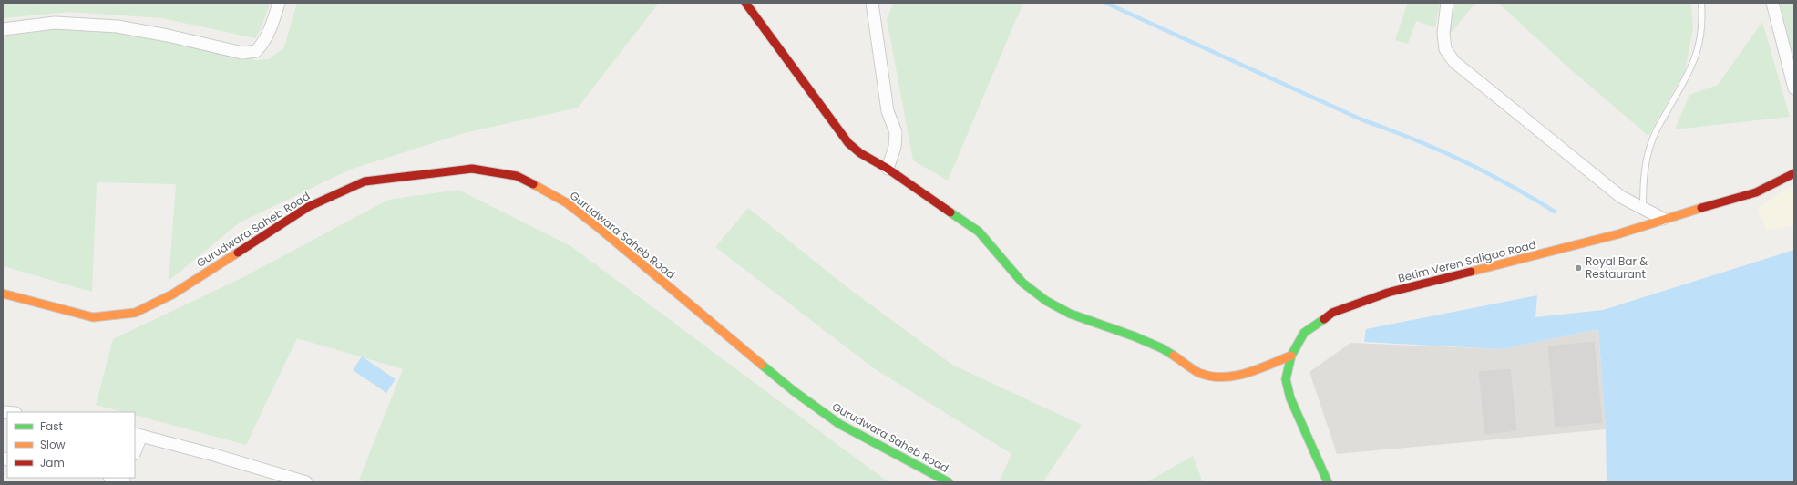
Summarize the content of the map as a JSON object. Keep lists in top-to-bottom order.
{
  "streets": {
    "street": ["Gurudwara Saheb Road", "Betim Veren Saligao Road"]
  },
  "places": ["Royal Bar & Restaurant"],
  "legend": ["Fast", "Slow", "Jam"]
}
